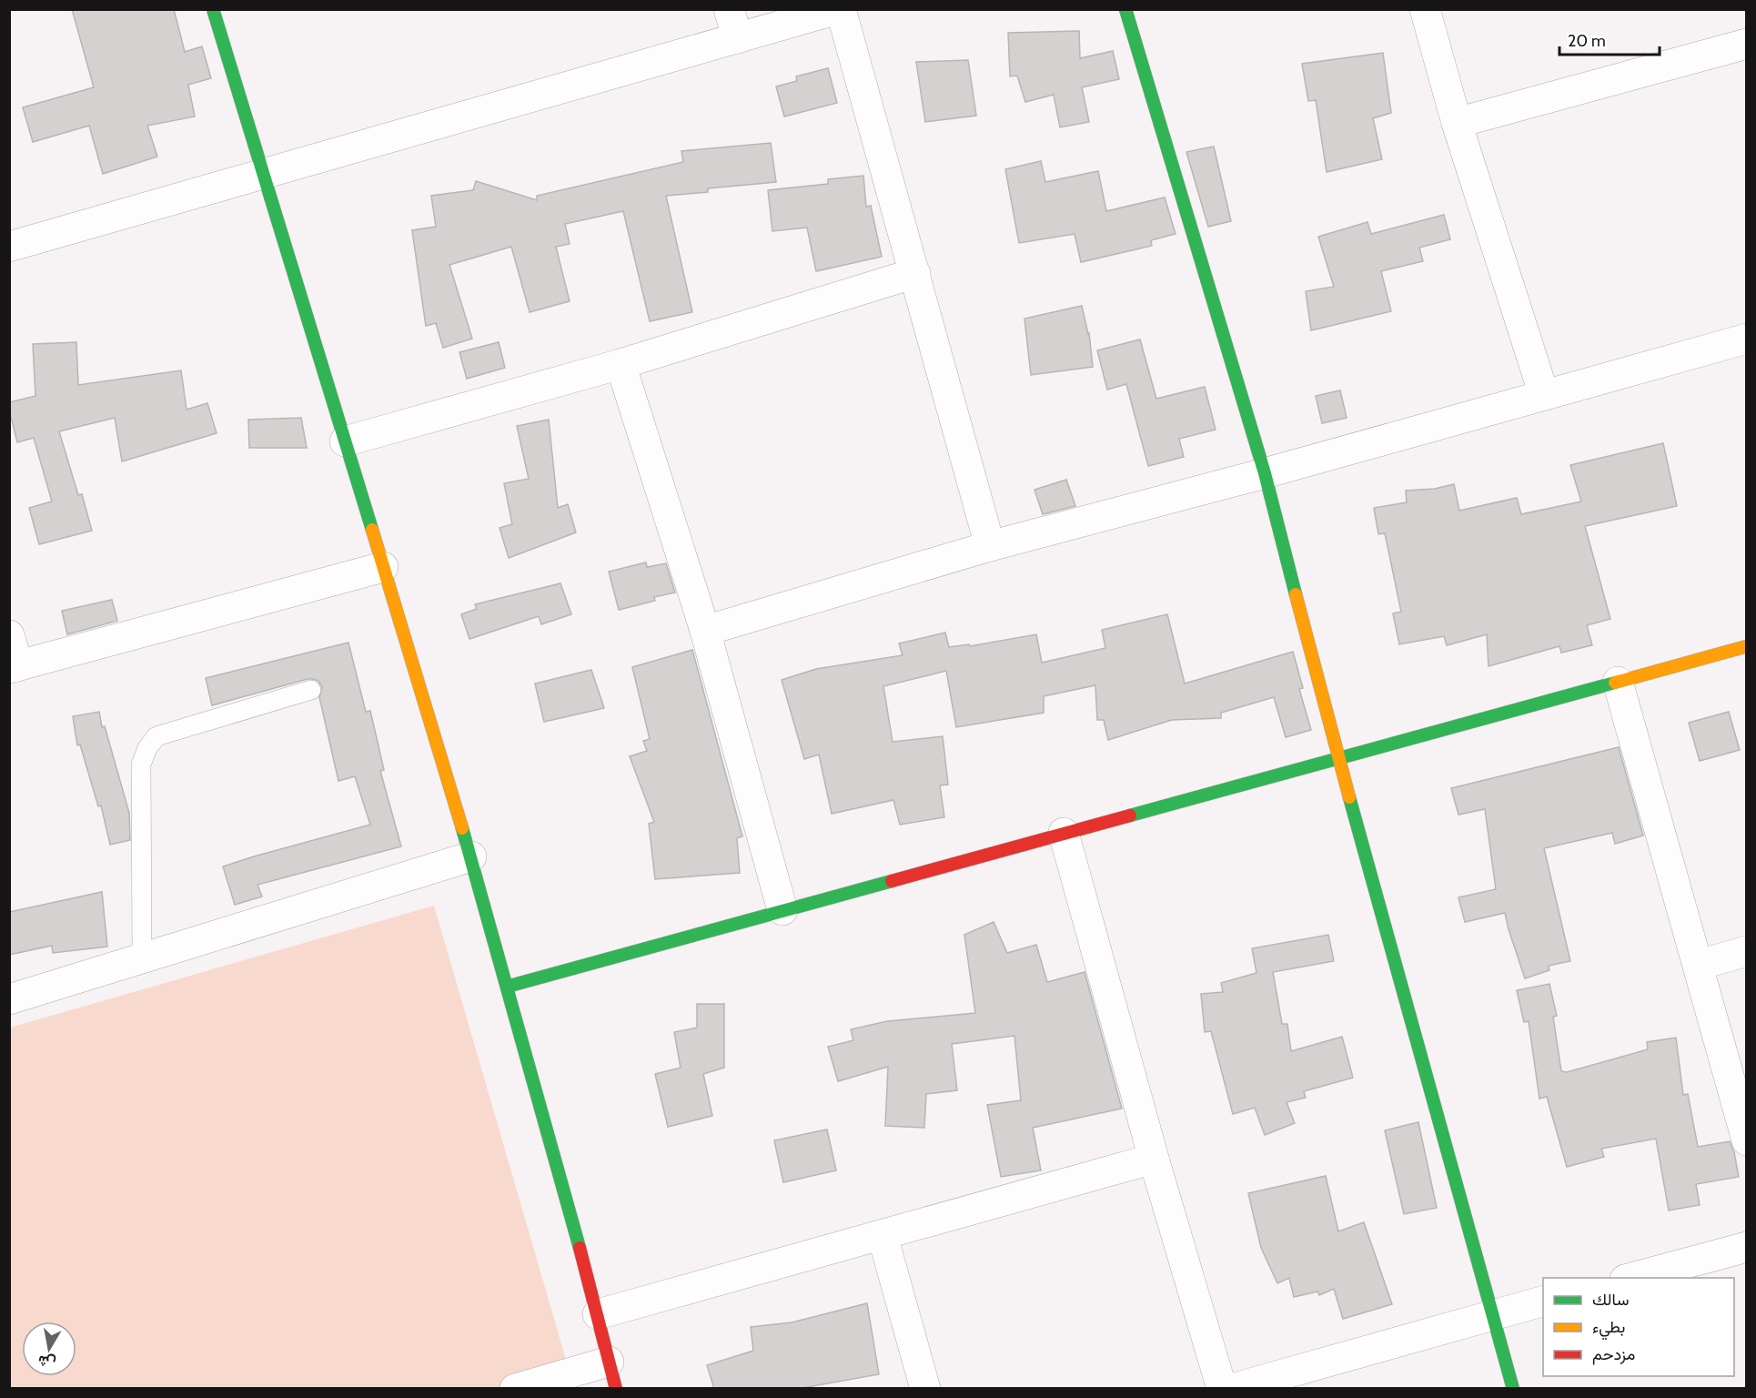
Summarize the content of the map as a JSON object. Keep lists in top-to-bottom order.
{
  "legend": ["سالك", "بطيء", "مزدحم"],
  "scale_bar": "20 m",
  "north": "bottom"
}
